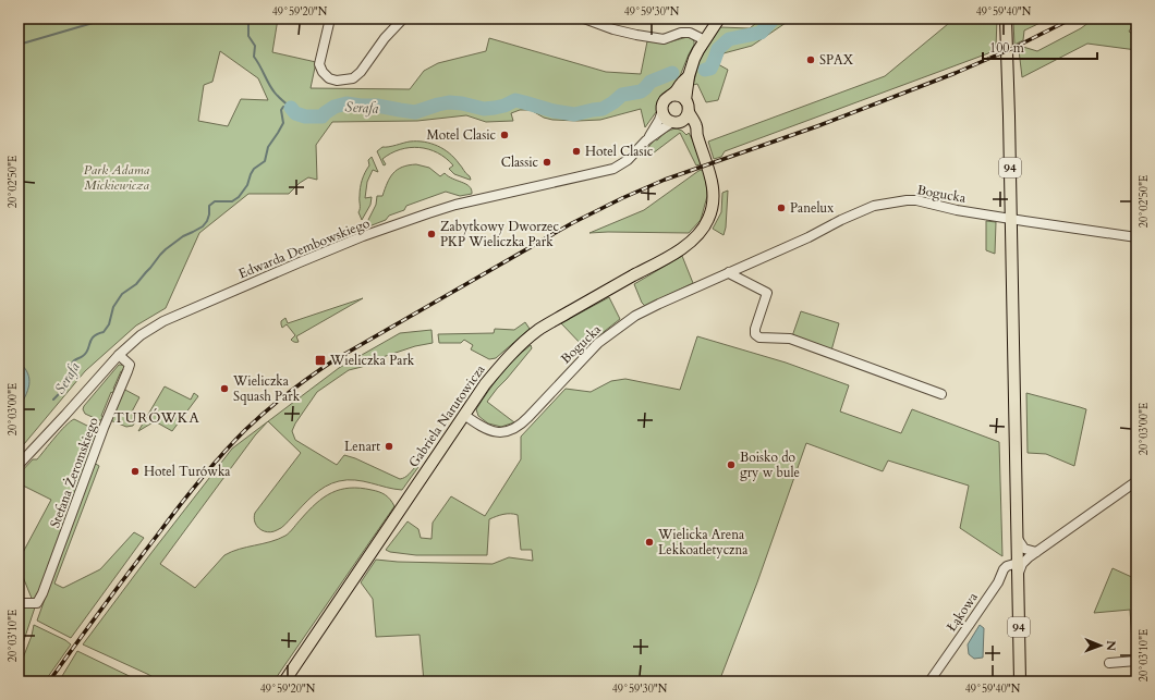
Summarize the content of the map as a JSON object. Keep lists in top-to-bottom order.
{
  "streets": {
    "main road": ["94", "Gabriela Narutowicza"],
    "street": [
      "Bogucka",
      "Edwarda Dembowskiego",
      "Stefana Żeromskiego",
      "Łąkowa"
    ]
  },
  "crossings": [
    ["94", "Bogucka"],
    ["94", "Łąkowa"],
    ["Bogucka", "Gabriela Narutowicza"],
    ["Edwarda Dembowskiego", "Gabriela Narutowicza"],
    ["Edwarda Dembowskiego", "Stefana Żeromskiego"]
  ],
  "districts": ["TURÓWKA"],
  "water": ["Serafa"],
  "parks": ["Park Adama Mickiewicza"],
  "places": {
    "other": [
      "SPAX",
      "Motel Clasic",
      "Hotel Clasic",
      "Classic",
      "Panelux",
      "Zabytkowy Dworzec PKP Wieliczka Park",
      "Wieliczka Squash Park",
      "Lenart",
      "Boisko do gry w bule",
      "Hotel Turówka",
      "Wielicka Arena Lekkoatletyczna"
    ],
    "transit": ["Wieliczka Park"]
  },
  "scale_bar": "100 m",
  "north": "right",
  "coordinates": [
    "49°59'20\"N",
    "49°59'30\"N",
    "49°59'40\"N",
    "20°02'50\"E",
    "20°03'00\"E",
    "20°03'10\"E"
  ]
}
